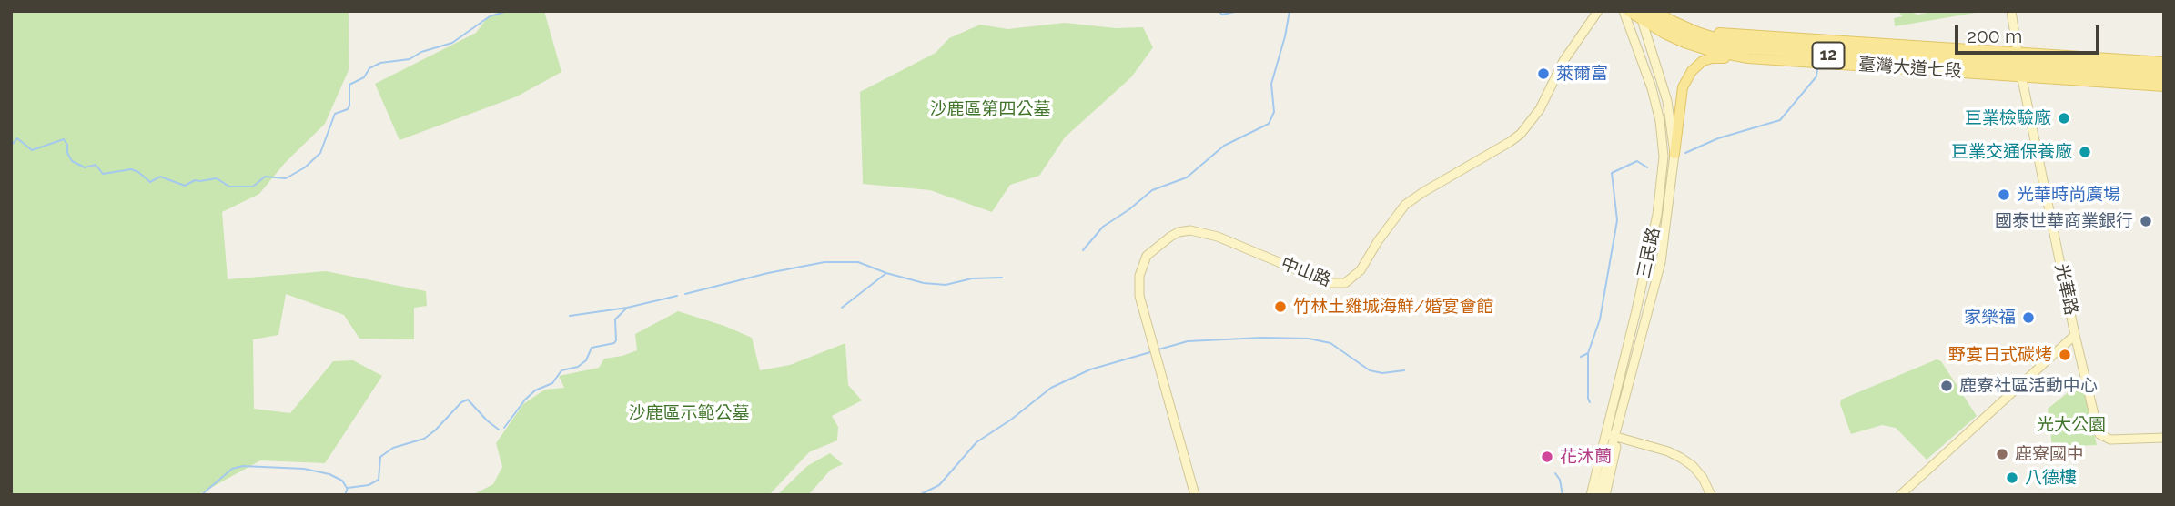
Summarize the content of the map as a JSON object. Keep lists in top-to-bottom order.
{
  "streets": {
    "main road": ["12", "臺灣大道七段"],
    "street": ["三民路", "中山路", "光華路"]
  },
  "crossings": [
    ["臺灣大道七段", "三民路"],
    ["臺灣大道七段", "光華路"]
  ],
  "parks": ["沙鹿區第四公墓", "沙鹿區示範公墓", "光大公園"],
  "places": [
    "萊爾富",
    "巨業檢驗廠",
    "巨業交通保養廠",
    "光華時尚廣場",
    "國泰世華商業銀行",
    "竹林土雞城海鮮/婚宴會館",
    "家樂福",
    "野宴日式碳烤",
    "鹿寮社區活動中心",
    "鹿寮國中",
    "花沐蘭",
    "八德樓"
  ],
  "scale_bar": "200 m"
}
